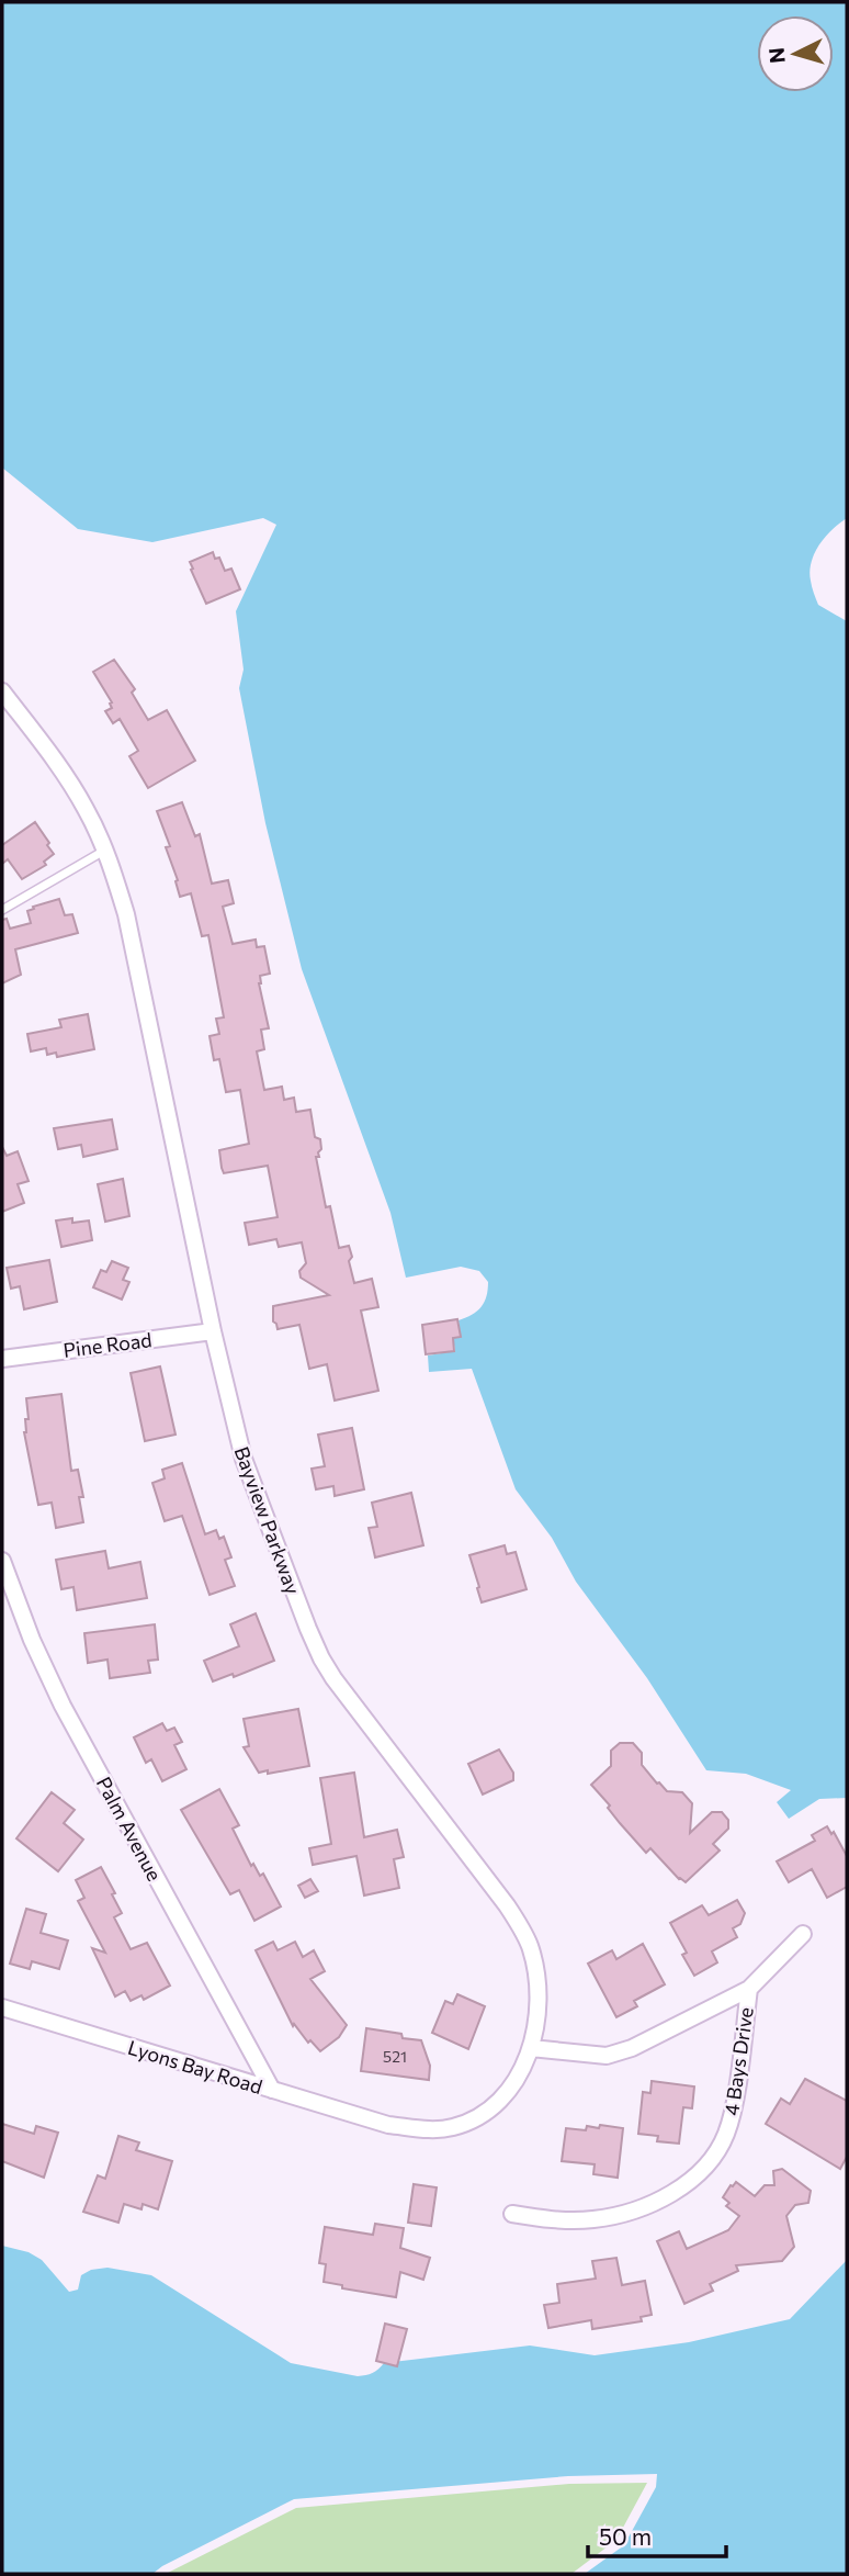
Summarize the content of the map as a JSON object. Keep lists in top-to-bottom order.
{
  "streets": {
    "street": [
      "Pine Road",
      "Bayview Parkway",
      "Palm Avenue",
      "4 Bays Drive",
      "Lyons Bay Road"
    ]
  },
  "crossings": [
    ["Pine Road", "Bayview Parkway"],
    ["Bayview Parkway", "4 Bays Drive"],
    ["Bayview Parkway", "Lyons Bay Road"],
    ["Palm Avenue", "Lyons Bay Road"]
  ],
  "house_numbers": ["521"],
  "scale_bar": "50 m",
  "north": "left"
}
